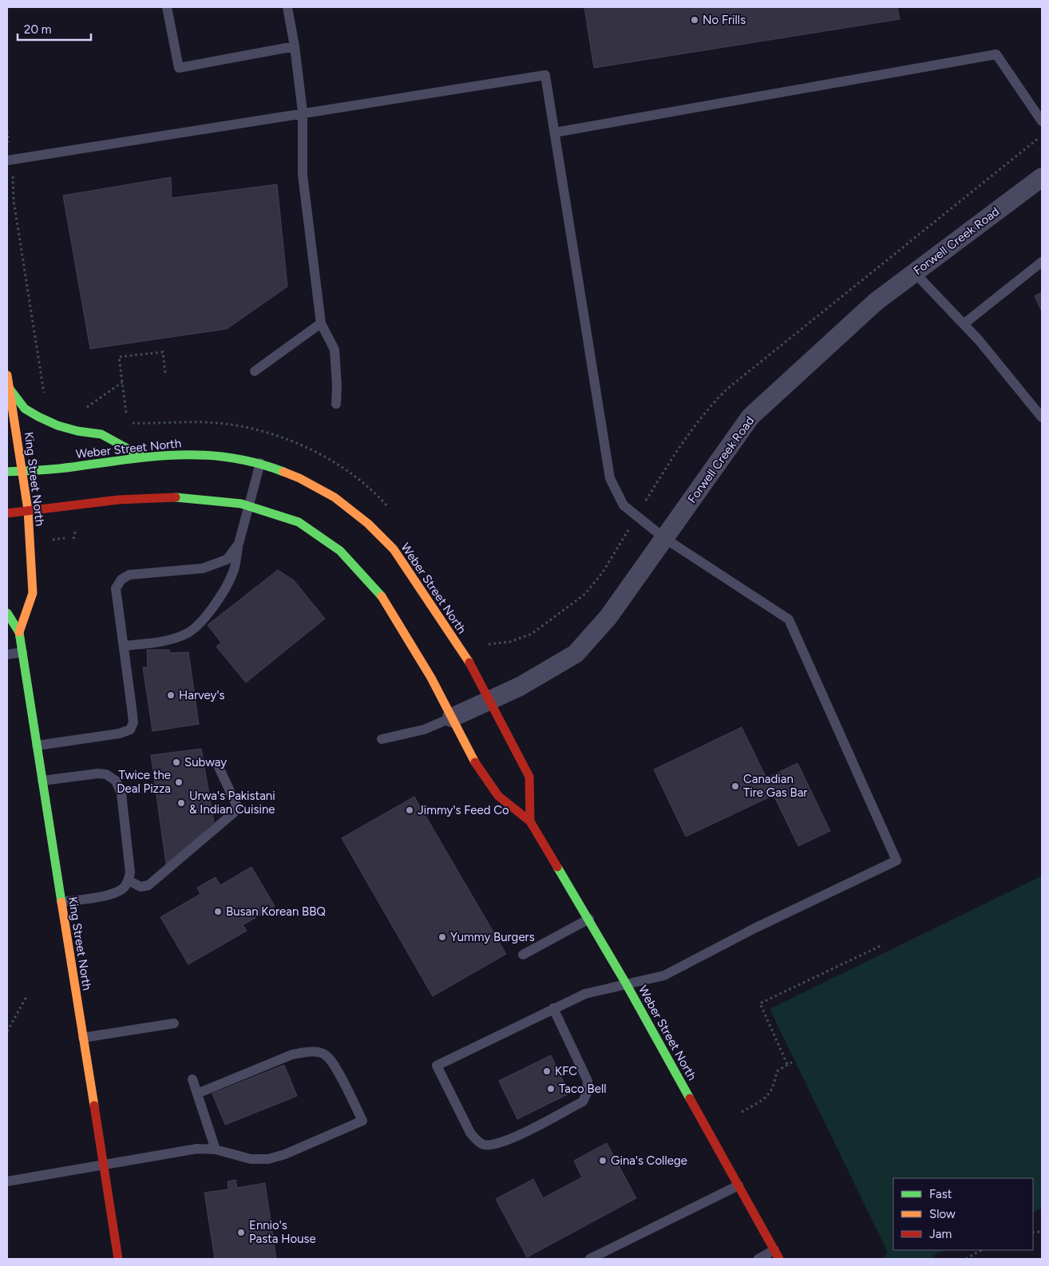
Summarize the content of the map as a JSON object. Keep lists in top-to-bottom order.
{
  "streets": {
    "main road": ["Weber Street North", "King Street North"],
    "street": ["Forwell Creek Road"]
  },
  "crossings": [
    ["Forwell Creek Road", "Weber Street North"],
    ["Weber Street North", "King Street North"]
  ],
  "places": [
    "No Frills",
    "Harvey's",
    "Subway",
    "Twice the Deal Pizza",
    "Canadian Tire Gas Bar",
    "Urwa's Pakistani & Indian Cuisine",
    "Jimmy's Feed Co",
    "Busan Korean BBQ",
    "Yummy Burgers",
    "KFC",
    "Taco Bell",
    "Gina's College",
    "Ennio's Pasta House"
  ],
  "legend": ["Fast", "Slow", "Jam"],
  "scale_bar": "20 m"
}
